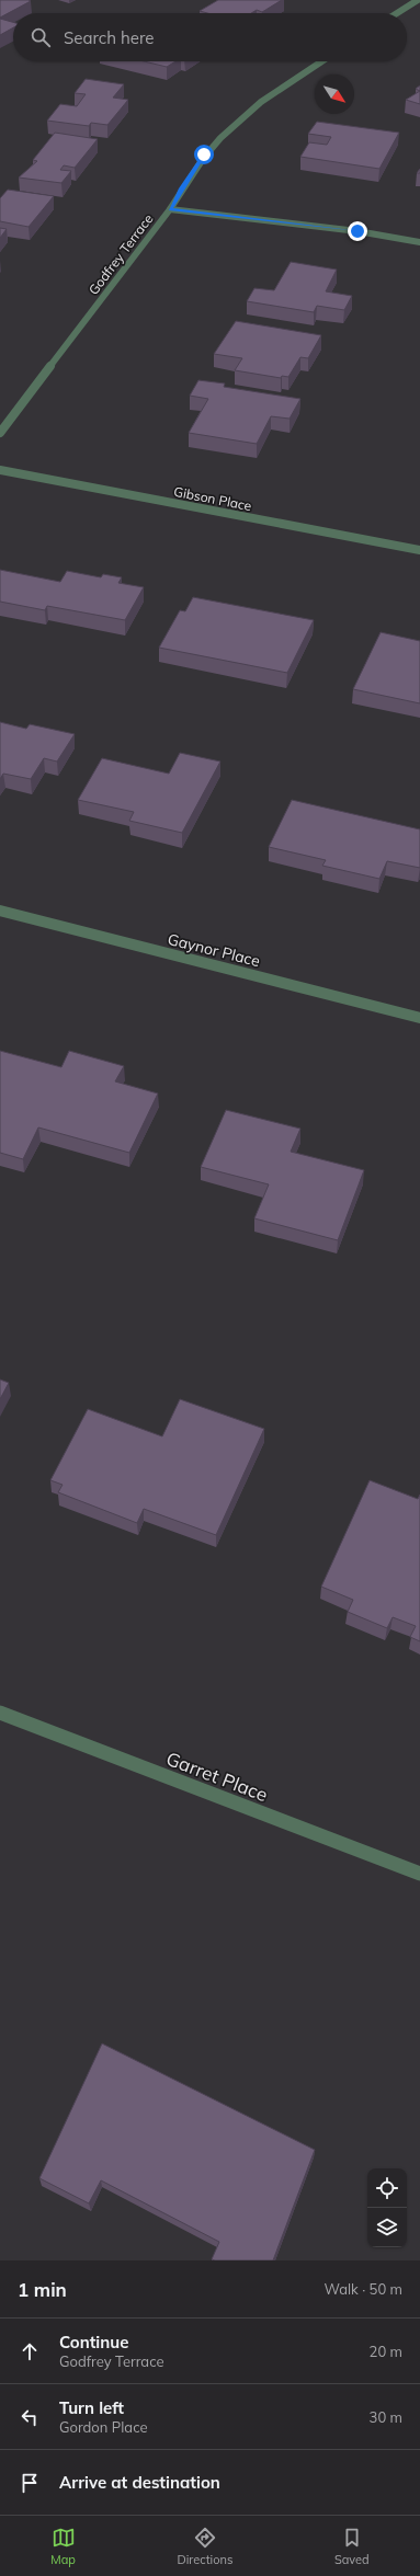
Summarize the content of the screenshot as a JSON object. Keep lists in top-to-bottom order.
{
  "streets": {
    "street": [
      "Godfrey Terrace",
      "Gibson Place",
      "Gaynor Place",
      "Garret Place"
    ]
  },
  "north": "bottom right",
  "page": {
    "search": "Search here",
    "heading": ["1 min", "Walk · 50 m"],
    "list": [
      ["Continue", "Godfrey Terrace", "20 m"],
      ["Turn left", "Gordon Place", "30 m"],
      "Arrive at destination"
    ],
    "nav": ["Map", "Directions", "Saved"]
  }
}
